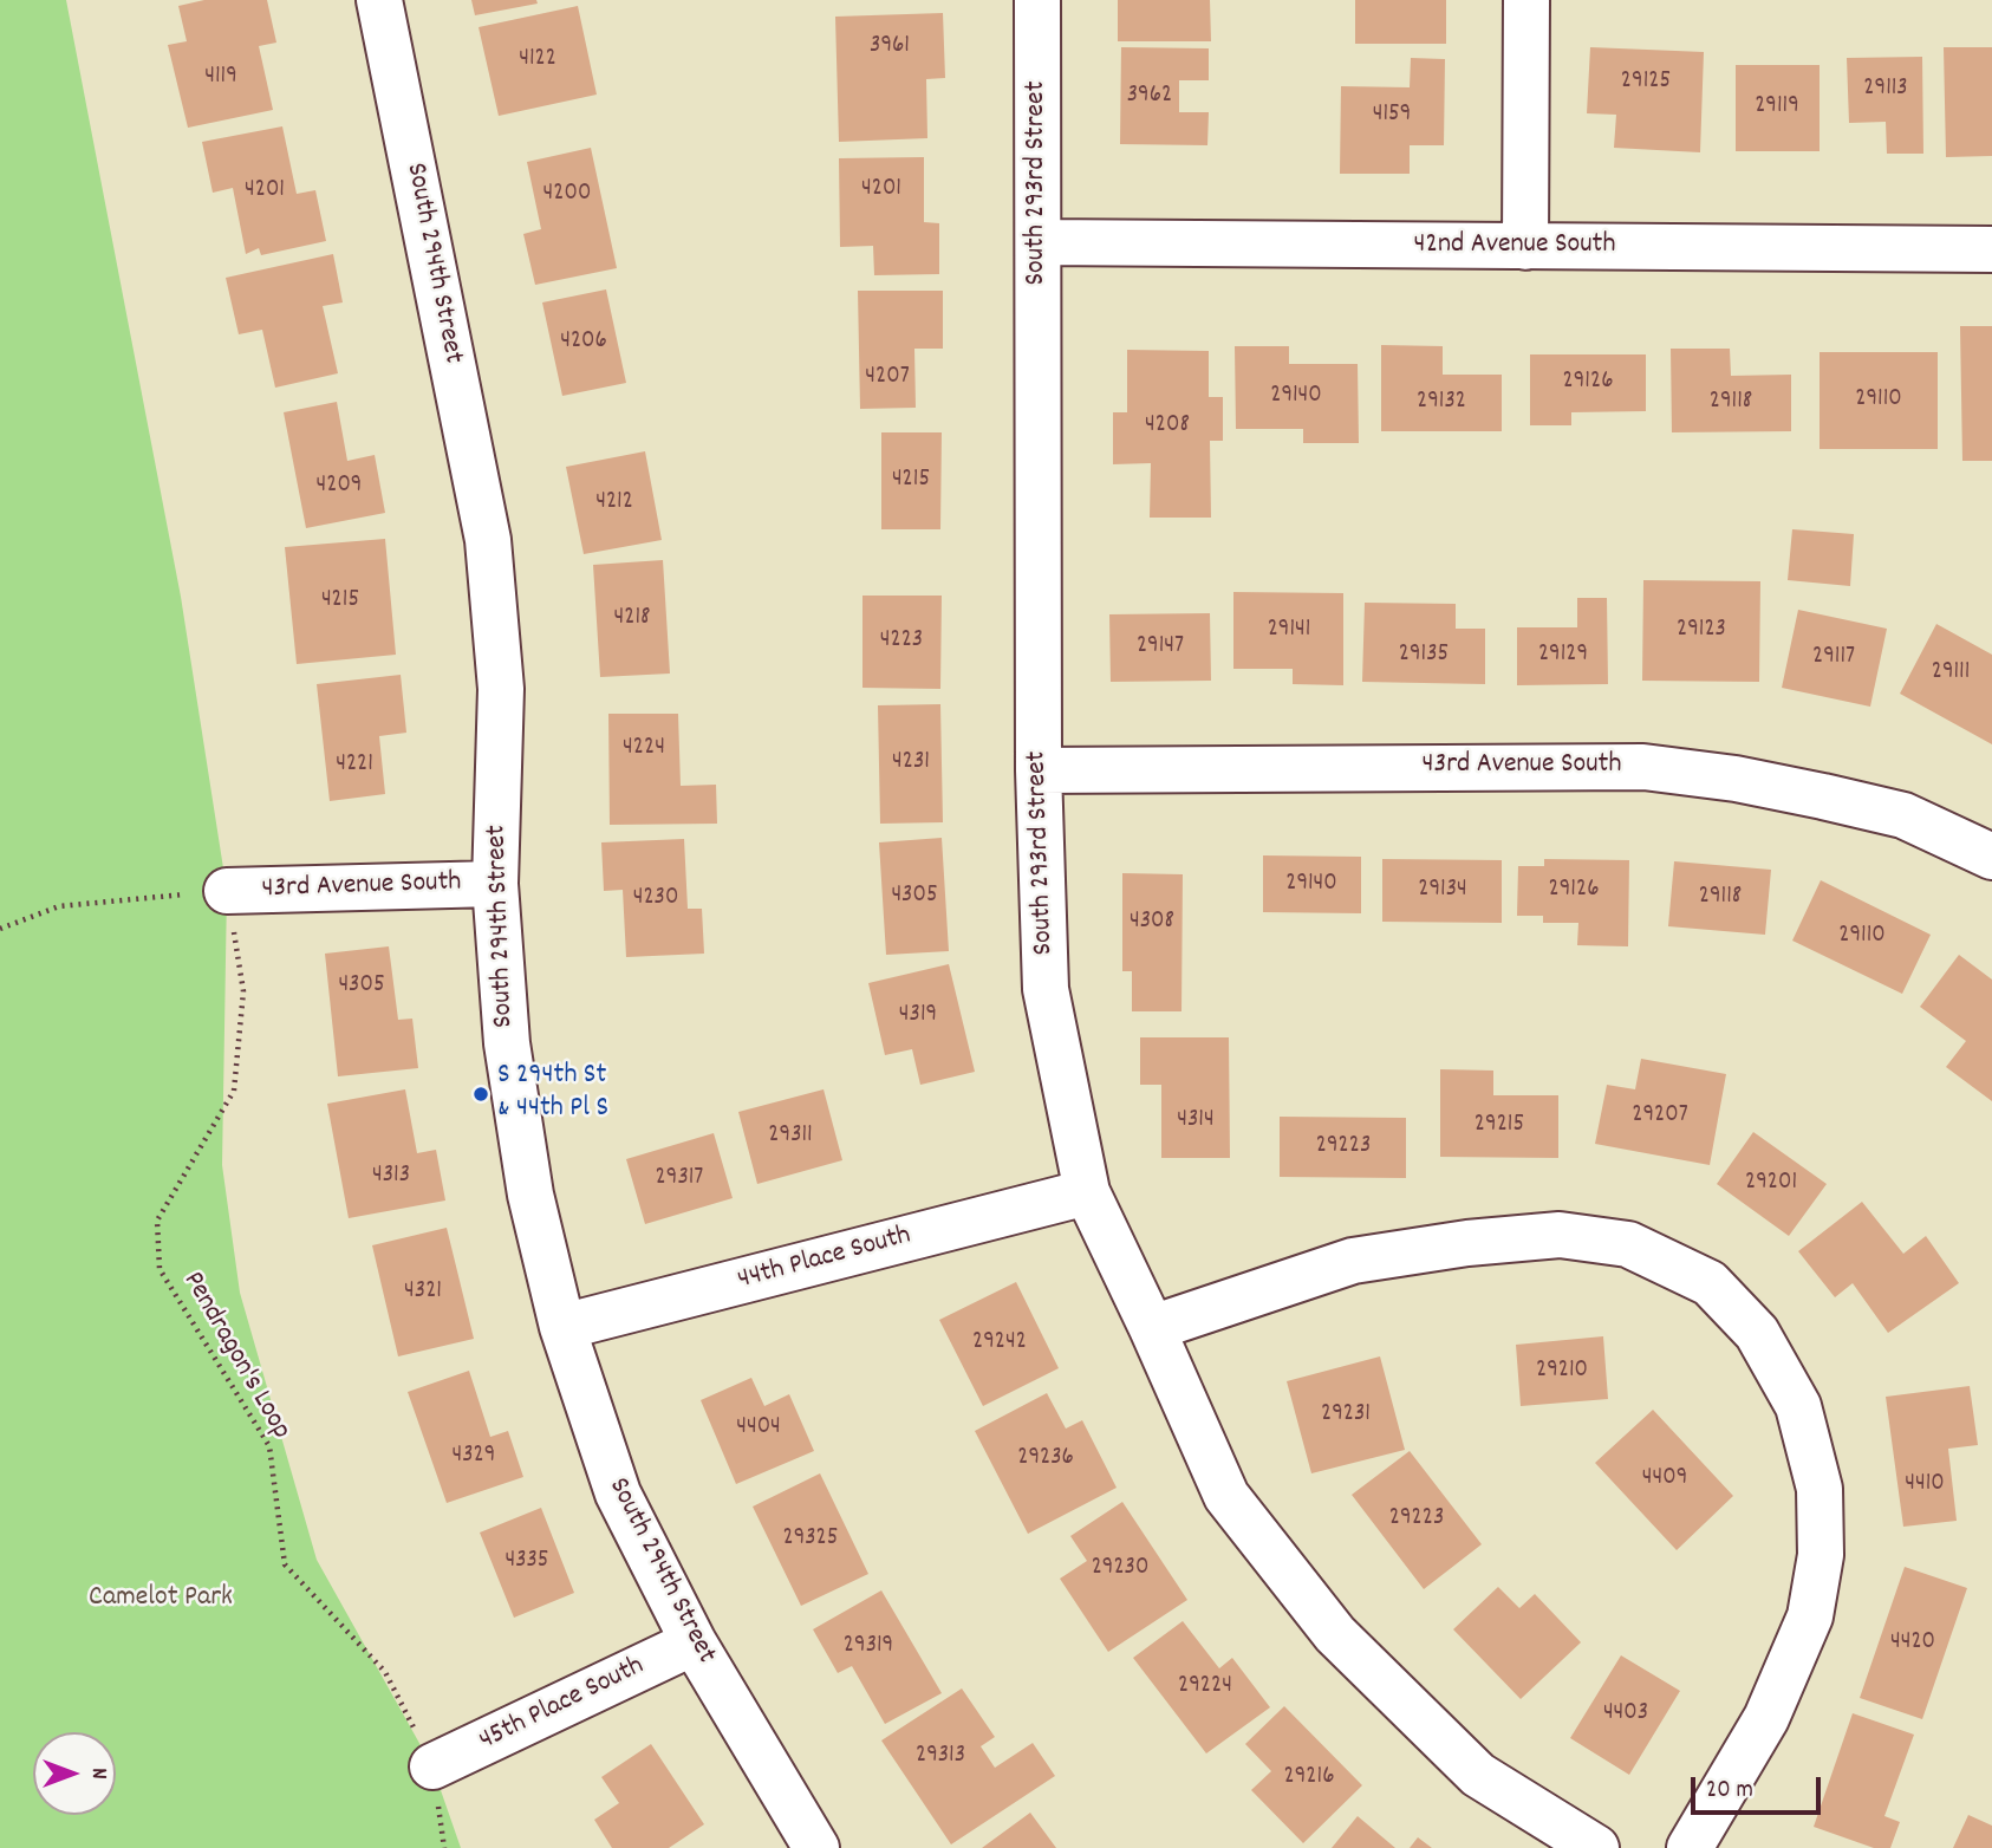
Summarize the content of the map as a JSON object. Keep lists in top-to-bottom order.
{
  "streets": {
    "street": [
      "South 293rd Street",
      "42nd Avenue South",
      "South 294th Street",
      "43rd Avenue South",
      "44th Place South",
      "45th Place South"
    ],
    "path": ["Pendragon's Loop"]
  },
  "crossings": [
    ["South 293rd Street", "42nd Avenue South"],
    ["South 293rd Street", "43rd Avenue South"],
    ["South 293rd Street", "44th Place South"],
    ["South 294th Street", "43rd Avenue South"],
    ["South 294th Street", "44th Place South"],
    ["South 294th Street", "45th Place South"],
    ["43rd Avenue South", "Pendragon's Loop"],
    ["Pendragon's Loop", "45th Place South"]
  ],
  "parks": ["Camelot Park"],
  "places": ["S 294th St & 44th Pl S"],
  "house_numbers": [
    "3961",
    "4122",
    "4119",
    "29125",
    "29113",
    "3962",
    "29119",
    "4159",
    "4201",
    "4201",
    "4200",
    "4206",
    "4207",
    "29126",
    "29140",
    "29110",
    "29132",
    "29118",
    "4208",
    "4215",
    "4209",
    "4212",
    "4215",
    "4218",
    "29141",
    "29123",
    "4223",
    "29147",
    "29135",
    "29129",
    "29117",
    "29111",
    "4224",
    "4231",
    "4221",
    "29140",
    "29134",
    "29126",
    "4305",
    "29118",
    "4230",
    "4308",
    "29110",
    "4305",
    "4319",
    "29207",
    "4314",
    "29215",
    "29311",
    "29223",
    "4313",
    "29317",
    "29201",
    "4321",
    "29242",
    "29210",
    "29231",
    "4404",
    "4329",
    "29236",
    "4409",
    "4410",
    "29223",
    "29325",
    "4335",
    "29230",
    "4420",
    "29319",
    "29224",
    "4403",
    "29313",
    "29216"
  ],
  "scale_bar": "20 m",
  "north": "right"
}
